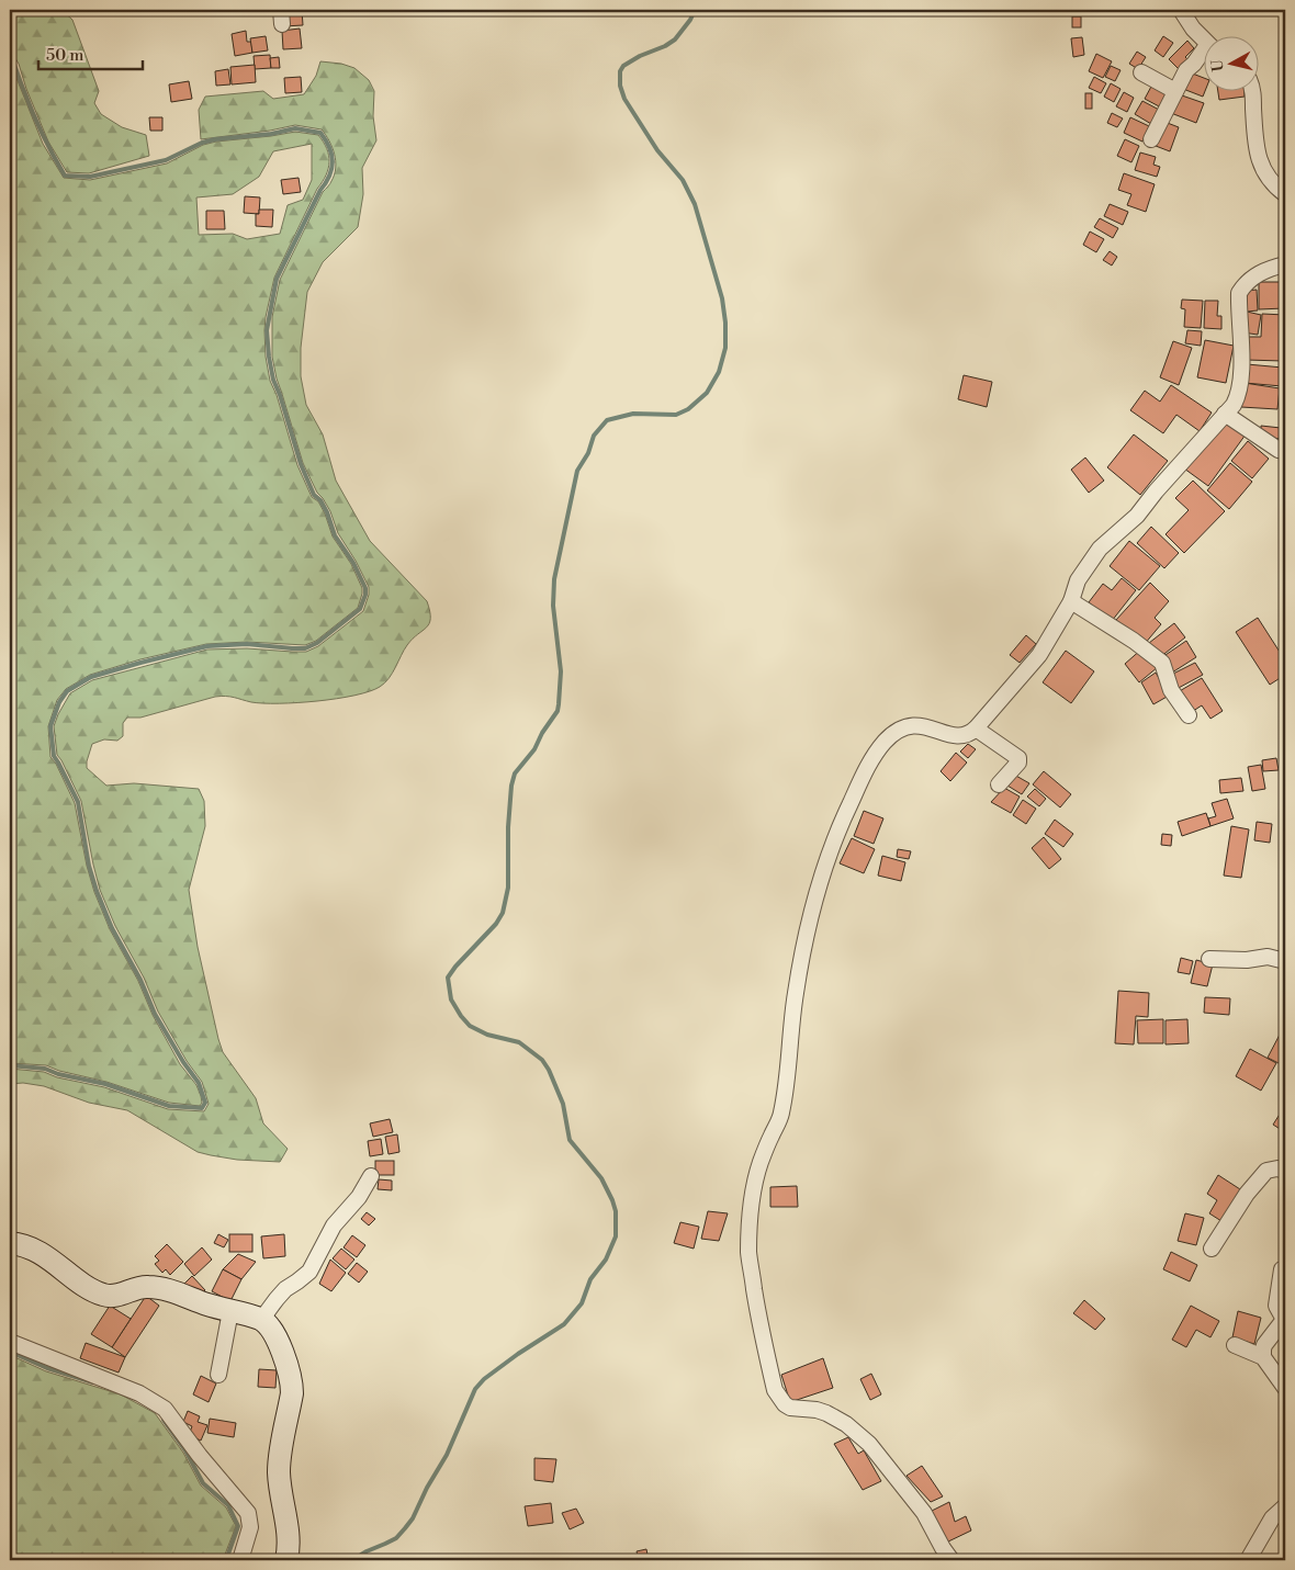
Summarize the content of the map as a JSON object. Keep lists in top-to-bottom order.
{
  "scale_bar": "50 m",
  "north": "left"
}
